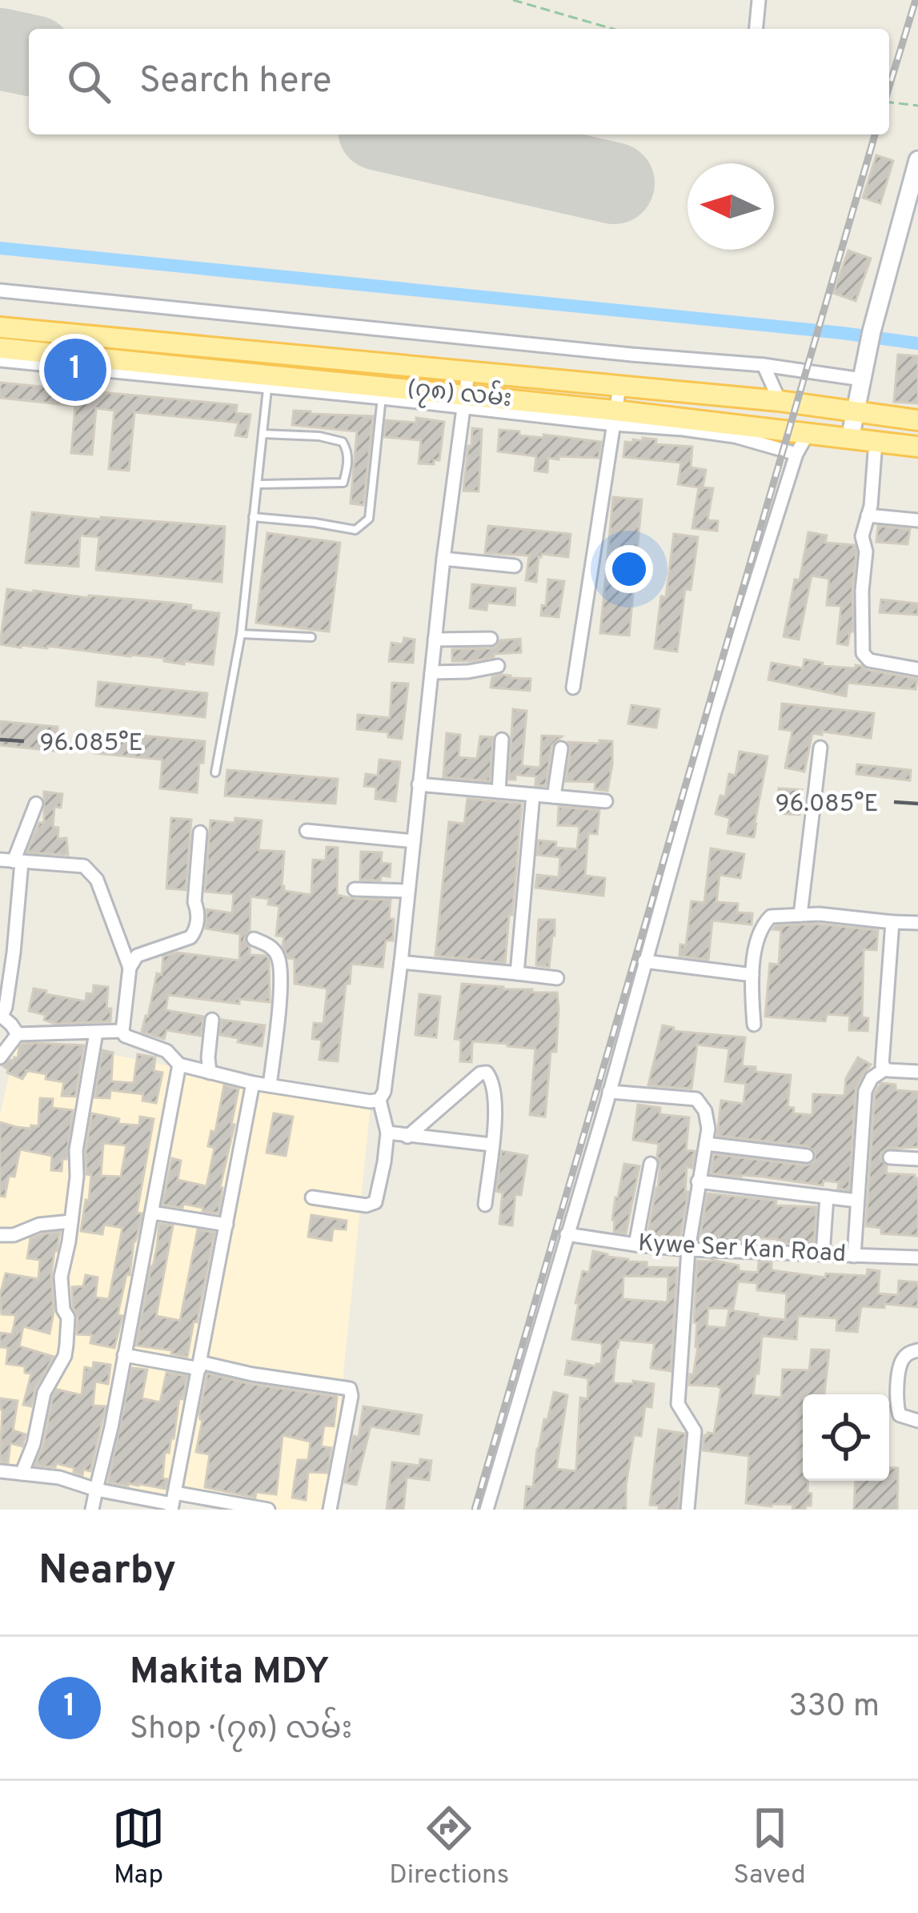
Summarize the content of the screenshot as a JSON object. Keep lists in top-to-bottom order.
{
  "streets": {
    "main road": ["(၇၈) လမ်း"],
    "street": ["Kywe Ser Kan Road"]
  },
  "north": "left",
  "page": {
    "search": "Search here",
    "pins": "1",
    "heading": "Nearby",
    "list": [
      {
        "mark": "1",
        "name": "Makita MDY",
        "note": "Shop · (၇၈) လမ်း",
        "value": "330 m"
      }
    ],
    "nav": ["Map", "Directions", "Saved"]
  },
  "coordinates": ["96.085°E"]
}
